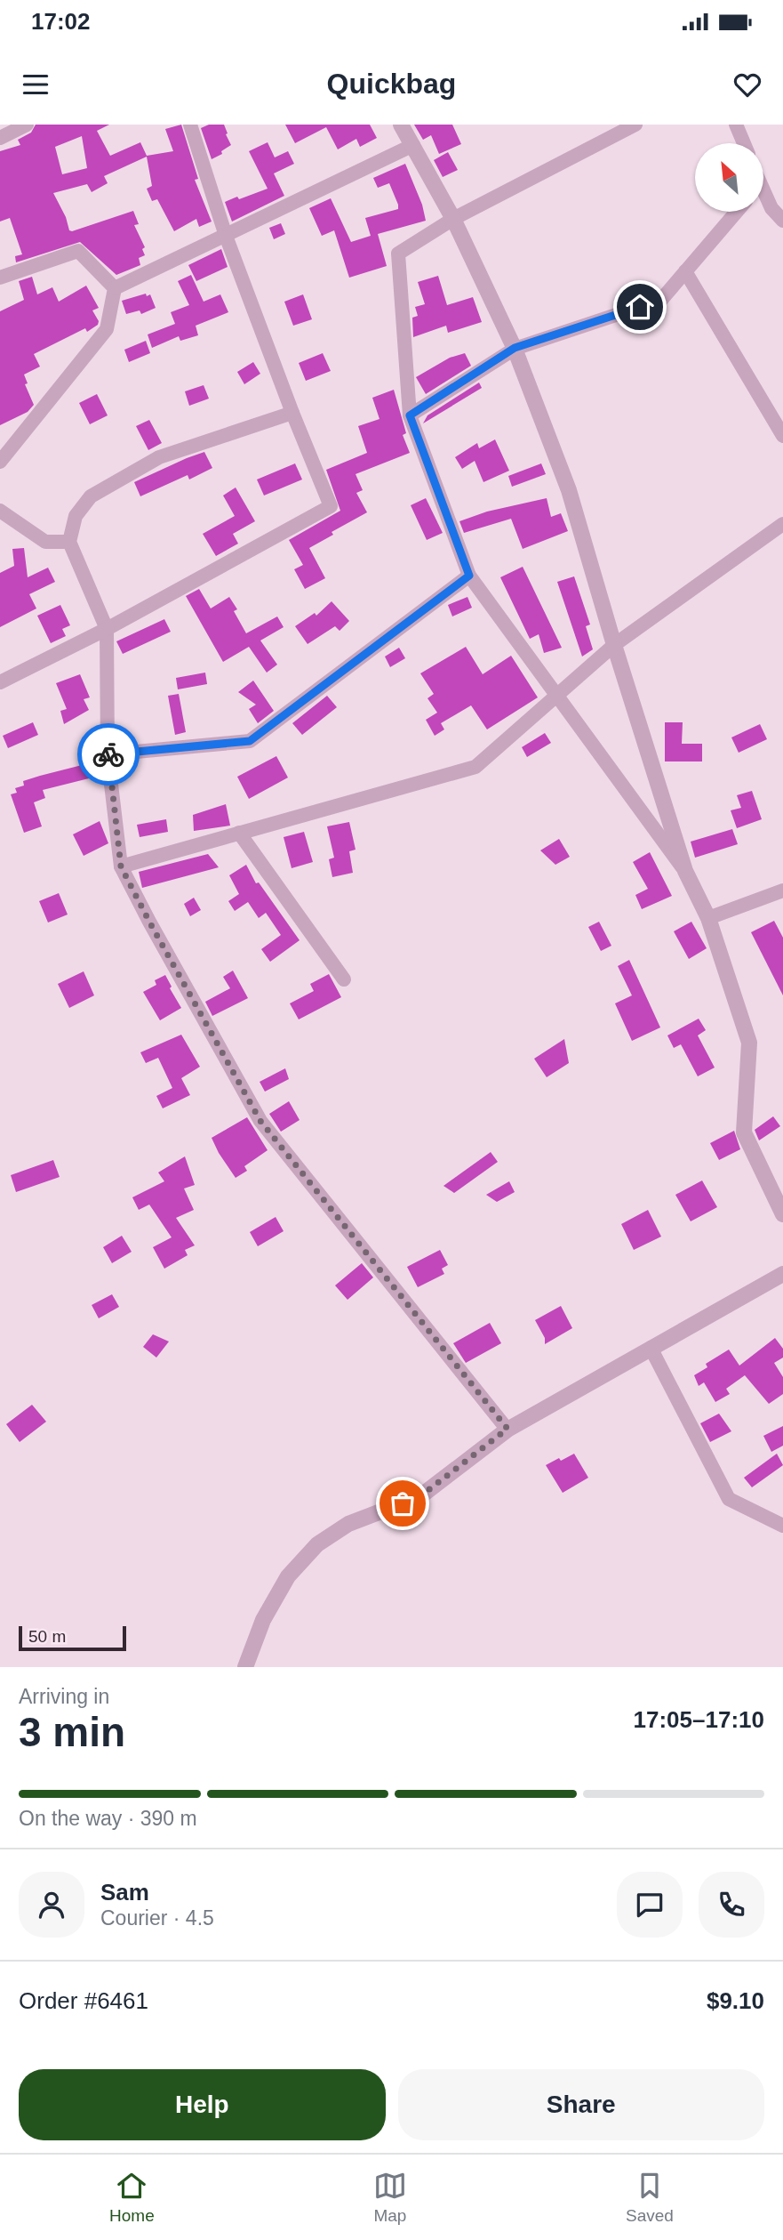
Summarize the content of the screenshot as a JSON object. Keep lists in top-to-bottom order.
{
  "scale_bar": "50 m",
  "north": "top left",
  "page": {
    "status": "17:02",
    "header": "Quickbag",
    "scale": "50 m",
    "heading": ["3 min", "Arriving in", "17:05–17:10"],
    "panel": [
      "Sam",
      "Courier · 4.5",
      "Order #6461",
      "$9.10"
    ],
    "bar": "On the way · 390 m",
    "buttons": ["Help", "Share"],
    "tabs": ["Home", "Map", "Saved"]
  }
}
